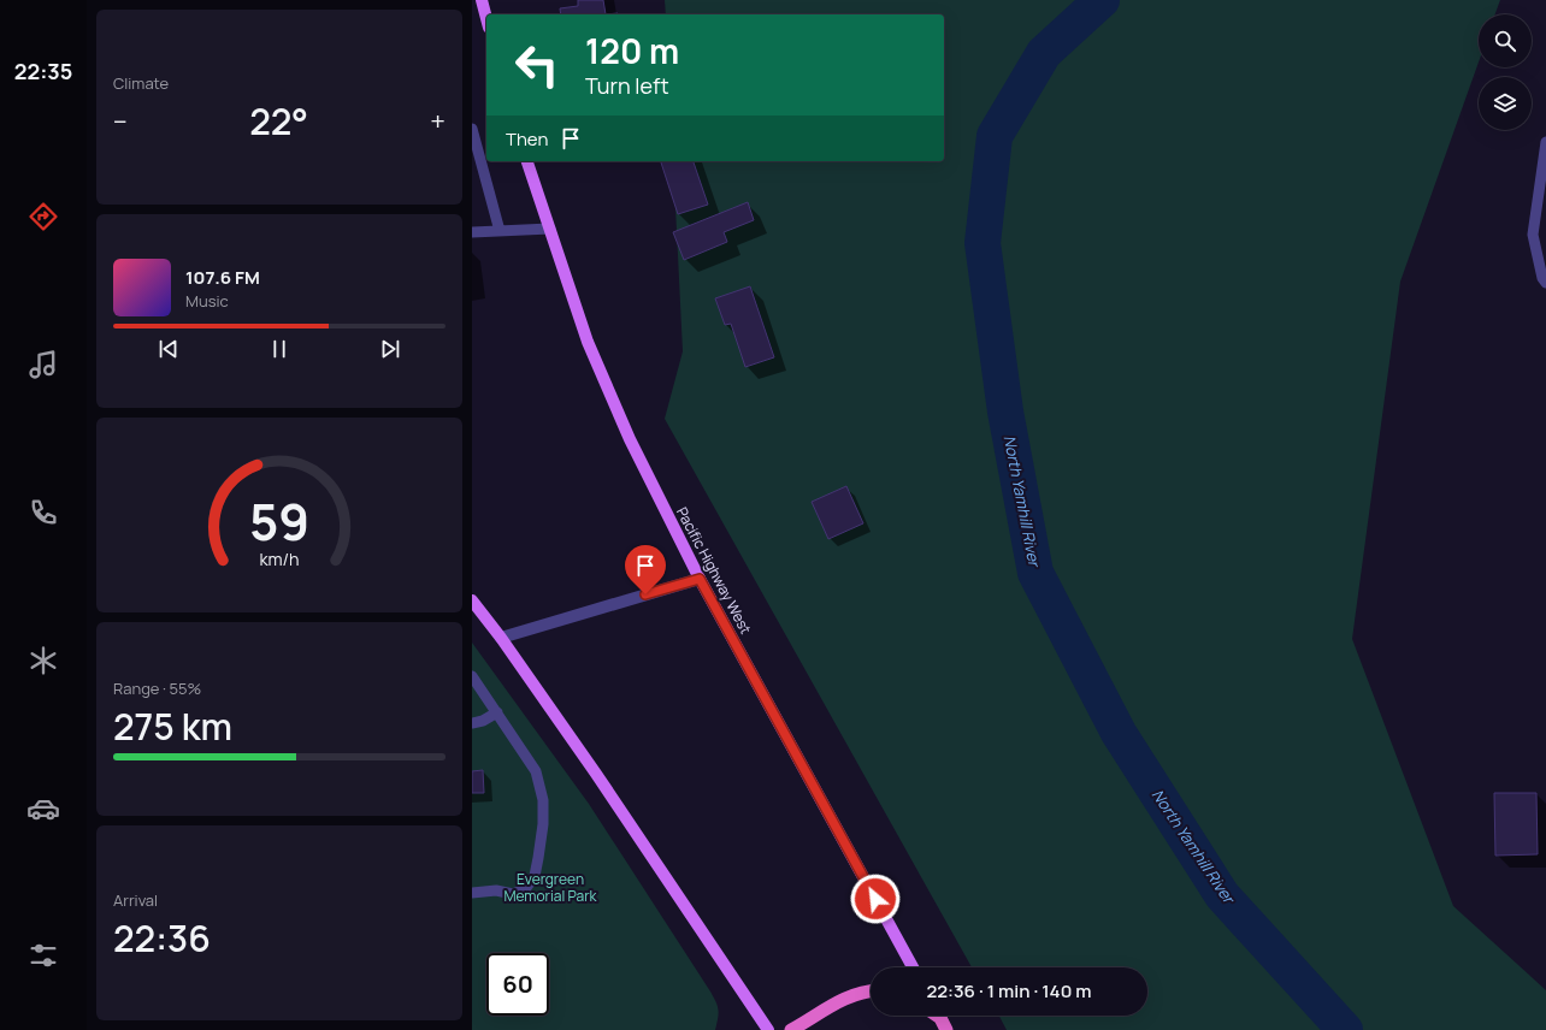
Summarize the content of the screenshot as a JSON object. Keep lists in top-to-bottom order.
{
  "streets": {
    "main road": ["Pacific Highway West"]
  },
  "water": ["North Yamhill River"],
  "parks": ["Evergreen Memorial Park"],
  "page": {
    "tabs": "22:35",
    "tile": [
      "Climate",
      ["Range · 55%", "275 km"],
      ["Arrival", "22:36"]
    ],
    "turn": ["120 m", "Turn left"],
    "heat": ["−", "22°", "+"],
    "then": "Then",
    "song": ["107.6 FM", "Music"],
    "limit": "60",
    "trip": "22:36 · 1 min · 140 m",
    "gauge": ["59", "km/h"]
  }
}
